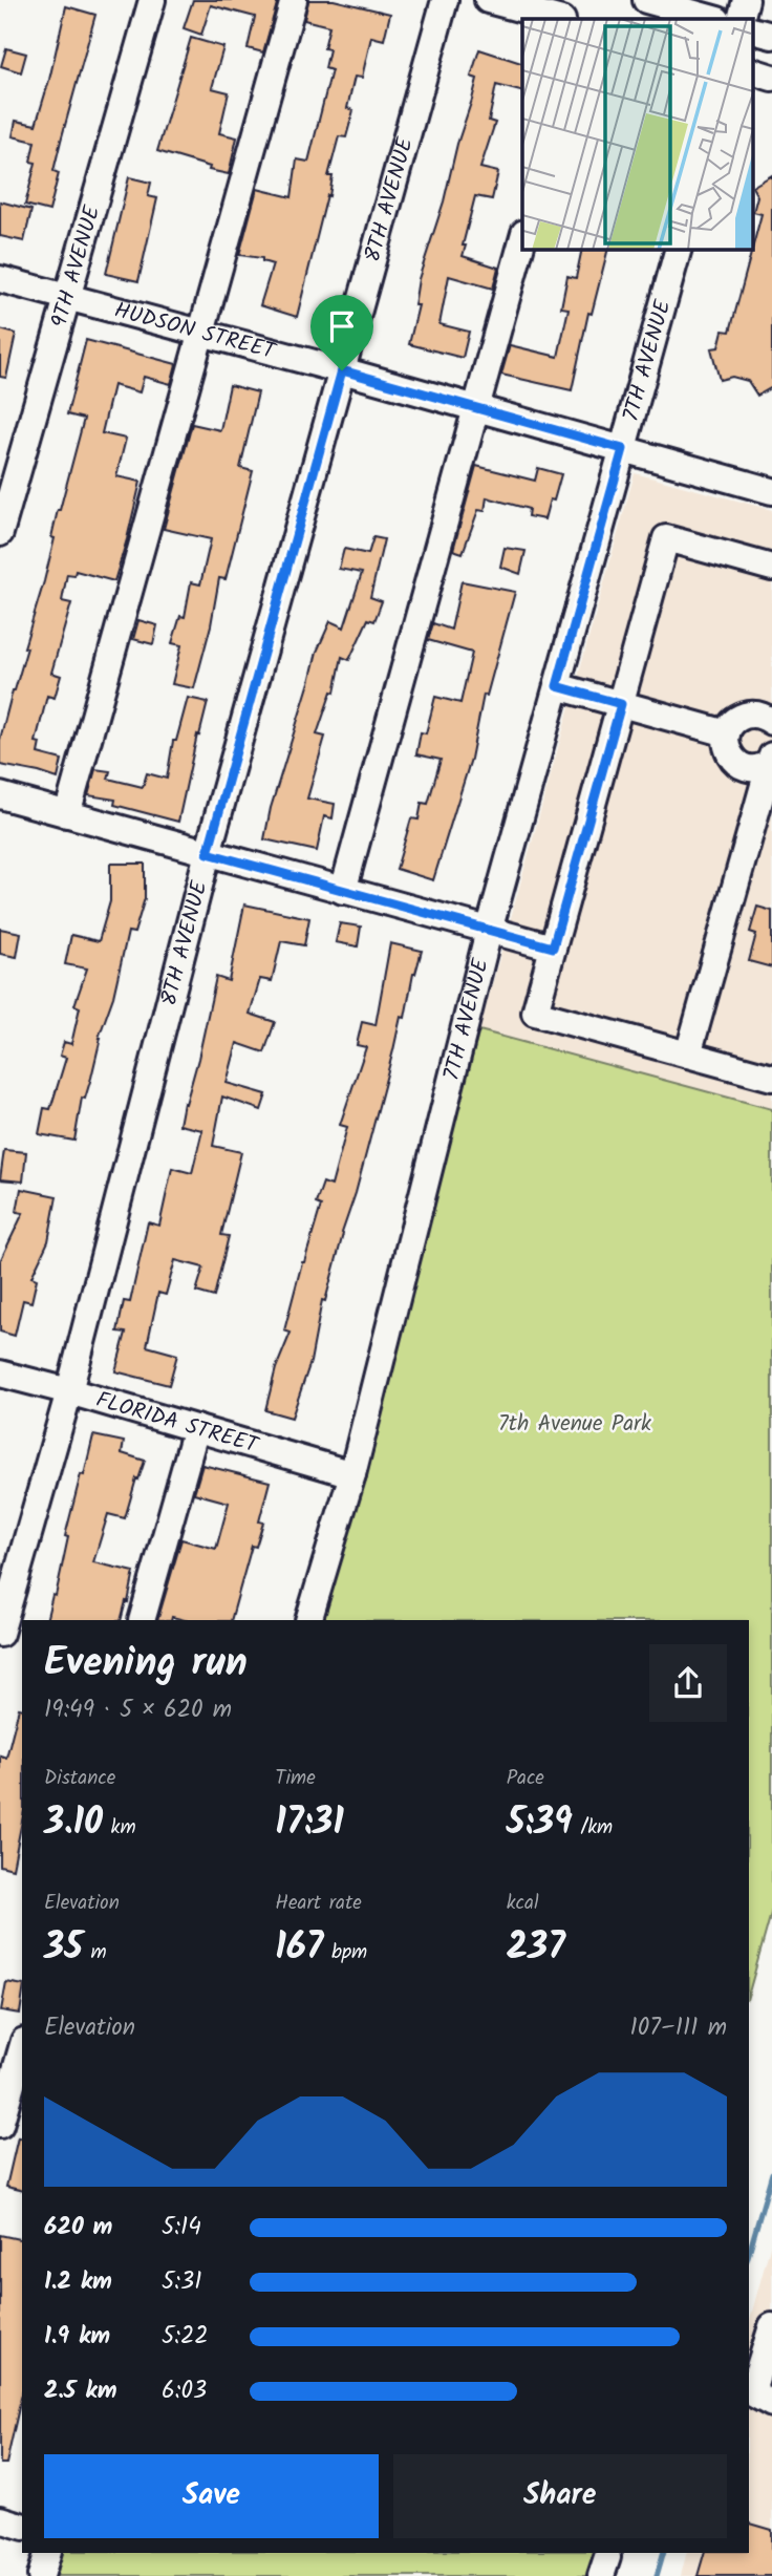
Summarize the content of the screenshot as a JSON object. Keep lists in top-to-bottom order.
{
  "streets": {
    "street": [
      "8TH AVENUE",
      "9TH AVENUE",
      "HUDSON STREET",
      "7TH AVENUE",
      "FLORIDA STREET"
    ]
  },
  "crossings": [
    ["8TH AVENUE", "HUDSON STREET"],
    ["8TH AVENUE", "FLORIDA STREET"],
    ["9TH AVENUE", "HUDSON STREET"],
    ["HUDSON STREET", "7TH AVENUE"],
    ["7TH AVENUE", "FLORIDA STREET"]
  ],
  "parks": ["7th Avenue Park"],
  "page": {
    "heading": ["Evening run", "19:49 · 5 × 620 m"],
    "stats": [
      ["Distance", "3.10 km"],
      ["Time", "17:31"],
      ["Pace", "5:39 /km"],
      ["Elevation", "35 m"],
      ["Heart rate", "167 bpm"],
      ["kcal", "237"]
    ],
    "chart": ["Elevation", "107–111 m"],
    "list": [
      {
        "name": "620 m",
        "note": "5:14"
      },
      {
        "name": "1.2 km",
        "note": "5:31"
      },
      {
        "name": "1.9 km",
        "note": "5:22"
      },
      {
        "name": "2.5 km",
        "note": "6:03"
      }
    ],
    "buttons": ["Save", "Share"]
  }
}
